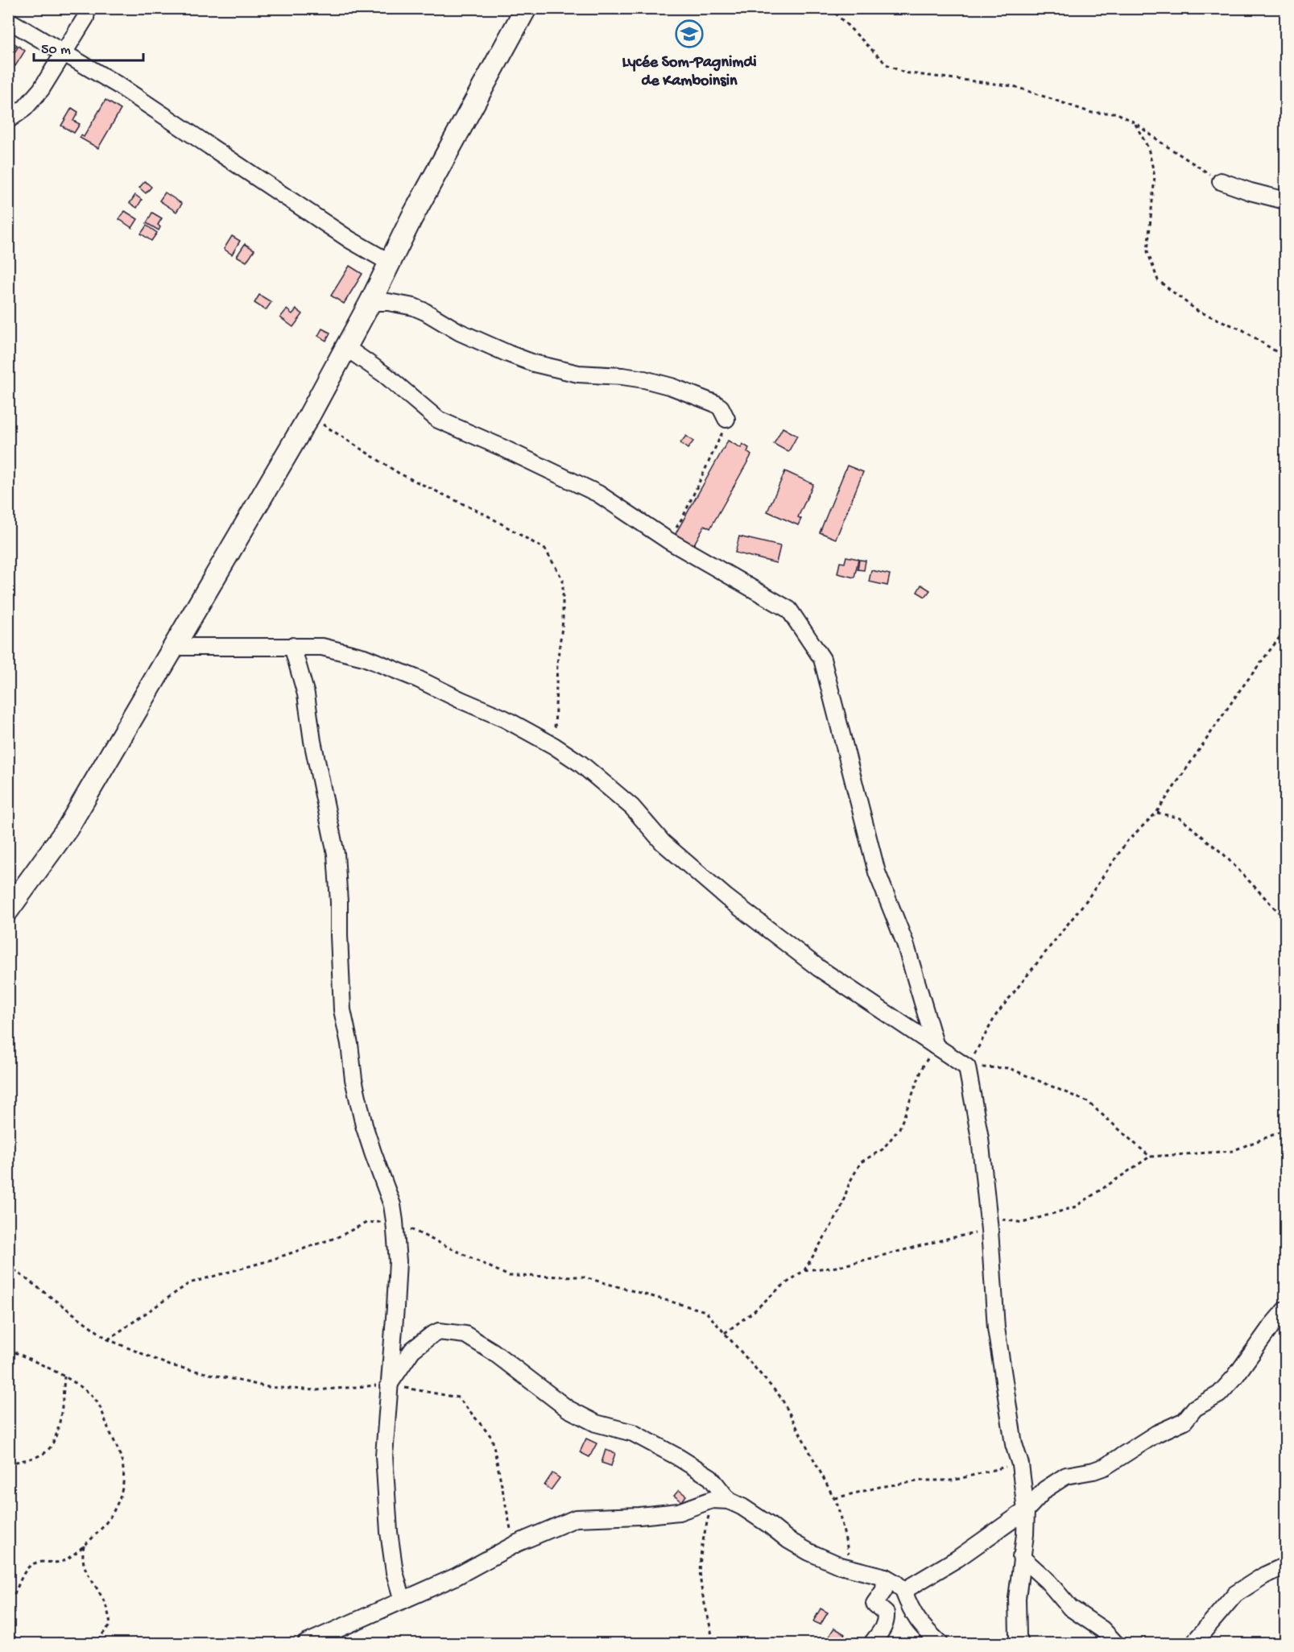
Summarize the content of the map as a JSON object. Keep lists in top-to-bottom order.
{
  "places": {
    "school or university": ["Lycée Som-Pagnimdi de Kamboinsin"]
  },
  "scale_bar": "50 m"
}
